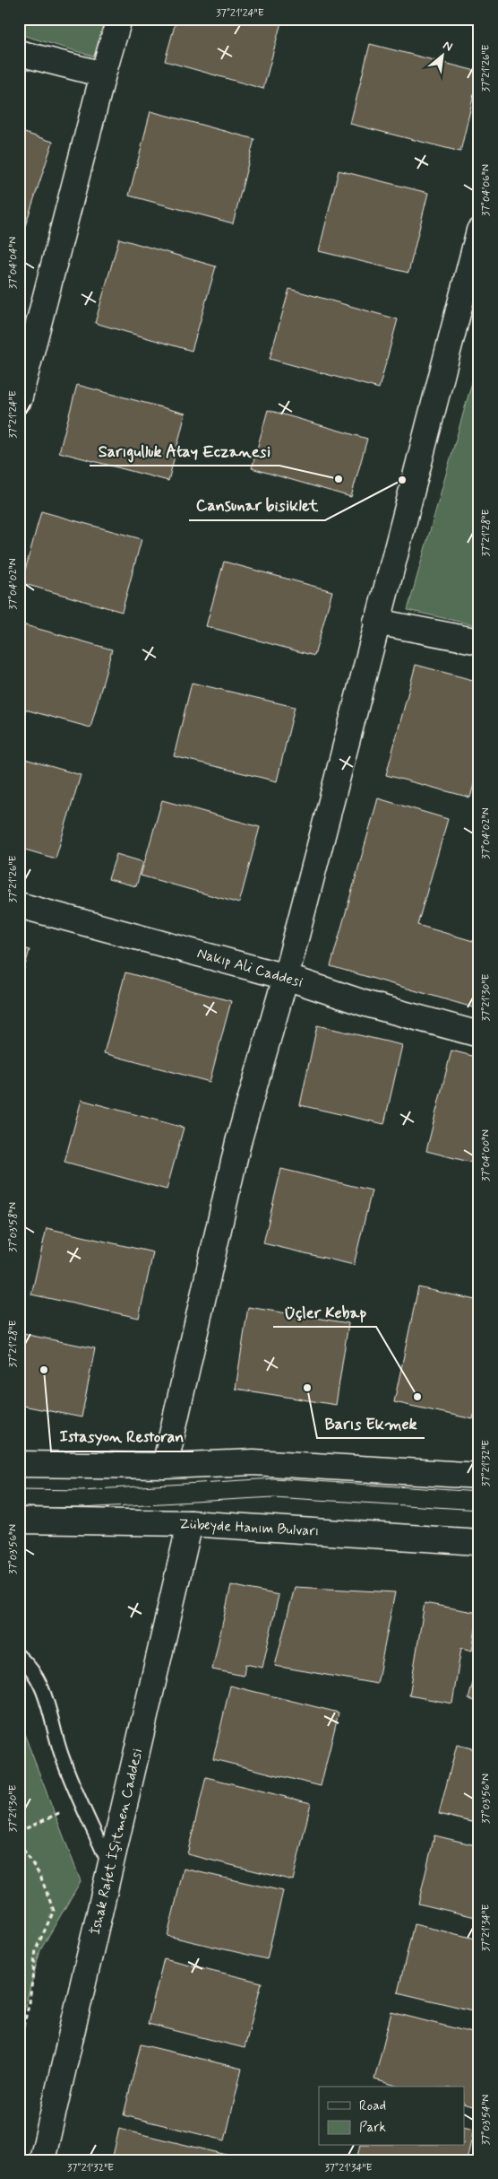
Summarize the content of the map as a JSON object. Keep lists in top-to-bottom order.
{
  "streets": {
    "street": ["Nakıp Ali Caddesi", "Zübeyde Hanım Bulvarı", "İshak Rafet İşitmen Caddesi"]
  },
  "crossings": [
    ["Zübeyde Hanım Bulvarı", "İshak Rafet İşitmen Caddesi"]
  ],
  "places": [
    "Sarıgulluk Atay Eczanesi",
    "Cansunar bisiklet",
    "Istasyon Restoran",
    "Barıs Ekmek",
    "Üçler Kebap"
  ],
  "legend": ["Road", "Park"],
  "north": "top right",
  "coordinates": [
    "37°21'24\"E",
    "37°21'26\"E",
    "37°04'06\"N",
    "37°04'04\"N",
    "37°21'28\"E",
    "37°04'02\"N",
    "37°21'30\"E",
    "37°04'00\"N",
    "37°03'58\"N",
    "37°21'32\"E",
    "37°03'56\"N",
    "37°21'34\"E",
    "37°03'54\"N"
  ]
}
